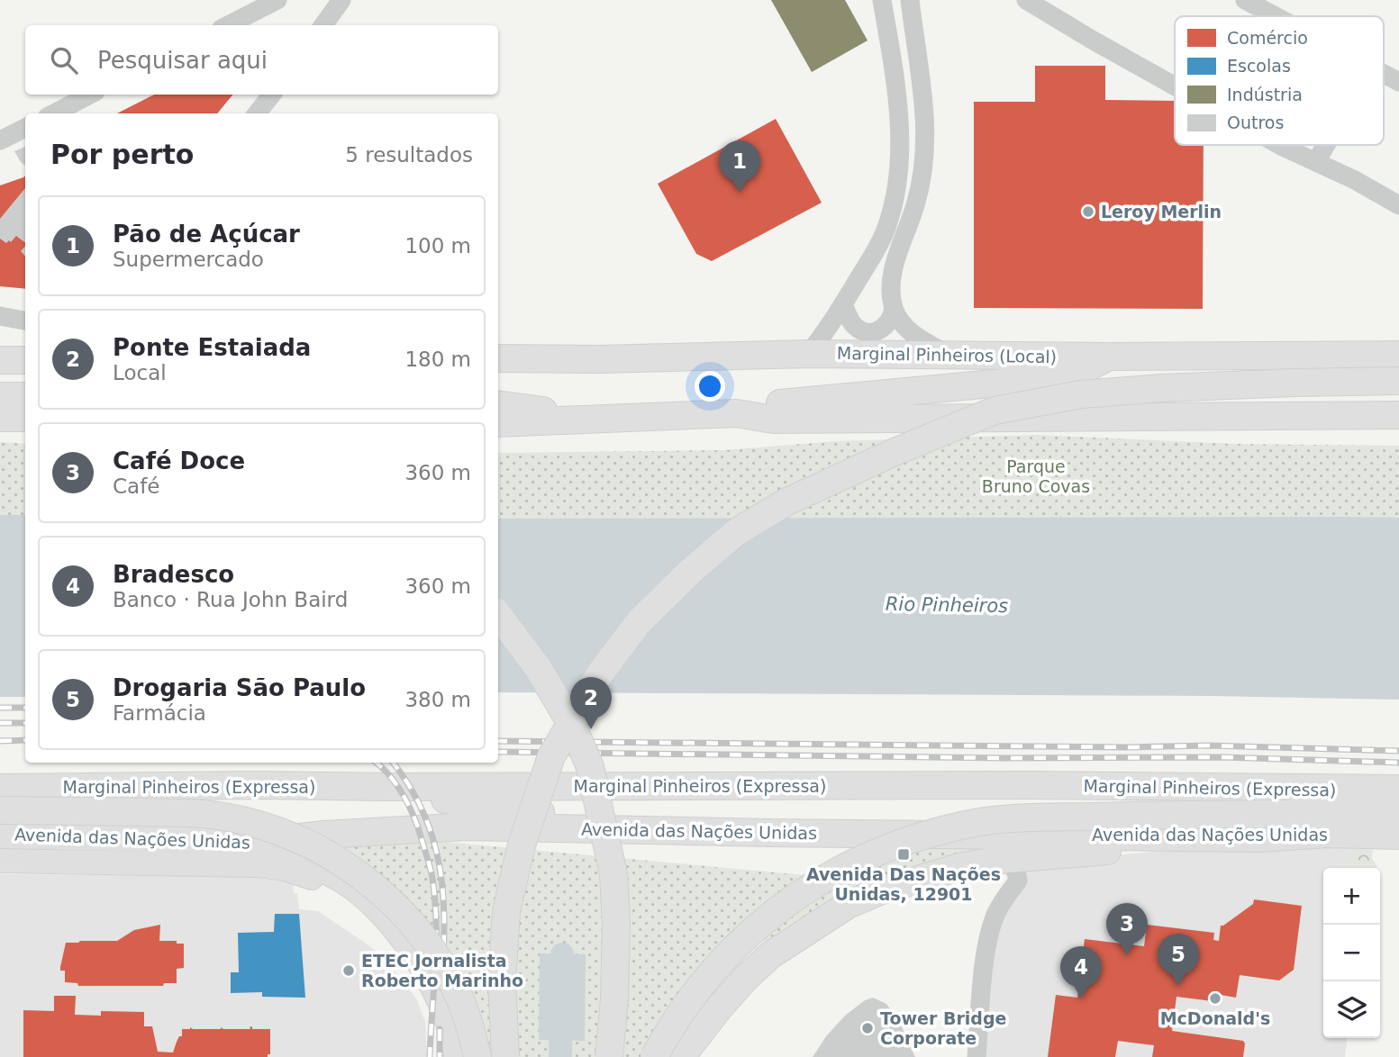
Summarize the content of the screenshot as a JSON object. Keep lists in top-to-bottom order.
{
  "streets": {
    "highway": ["Marginal Pinheiros (Local)", "Marginal Pinheiros (Expressa)", "Avenida das Nações Unidas"]
  },
  "water": ["Rio Pinheiros"],
  "parks": ["Parque Bruno Covas"],
  "places": {
    "other": [
      "Leroy Merlin",
      "ETEC Jornalista Roberto Marinho",
      "McDonald's",
      "Tower Bridge Corporate"
    ],
    "transit": ["Avenida Das Nações Unidas, 12901"]
  },
  "legend": [
    "Comércio",
    "Escolas",
    "Indústria",
    "Outros"
  ],
  "page": {
    "search": "Pesquisar aqui",
    "heading": ["Por perto", "5 resultados"],
    "pins": [
      "1",
      "2",
      "3",
      "5",
      "4"
    ],
    "list": [
      {
        "mark": "1",
        "name": "Pão de Açúcar",
        "note": "Supermercado",
        "value": "100 m"
      },
      {
        "mark": "2",
        "name": "Ponte Estaiada",
        "note": "Local",
        "value": "180 m"
      },
      {
        "mark": "3",
        "name": "Café Doce",
        "note": "Café",
        "value": "360 m"
      },
      {
        "mark": "4",
        "name": "Bradesco",
        "note": "Banco · Rua John Baird",
        "value": "360 m"
      },
      {
        "mark": "5",
        "name": "Drogaria São Paulo",
        "note": "Farmácia",
        "value": "380 m"
      }
    ],
    "map_buttons": ["+", "−"]
  }
}
